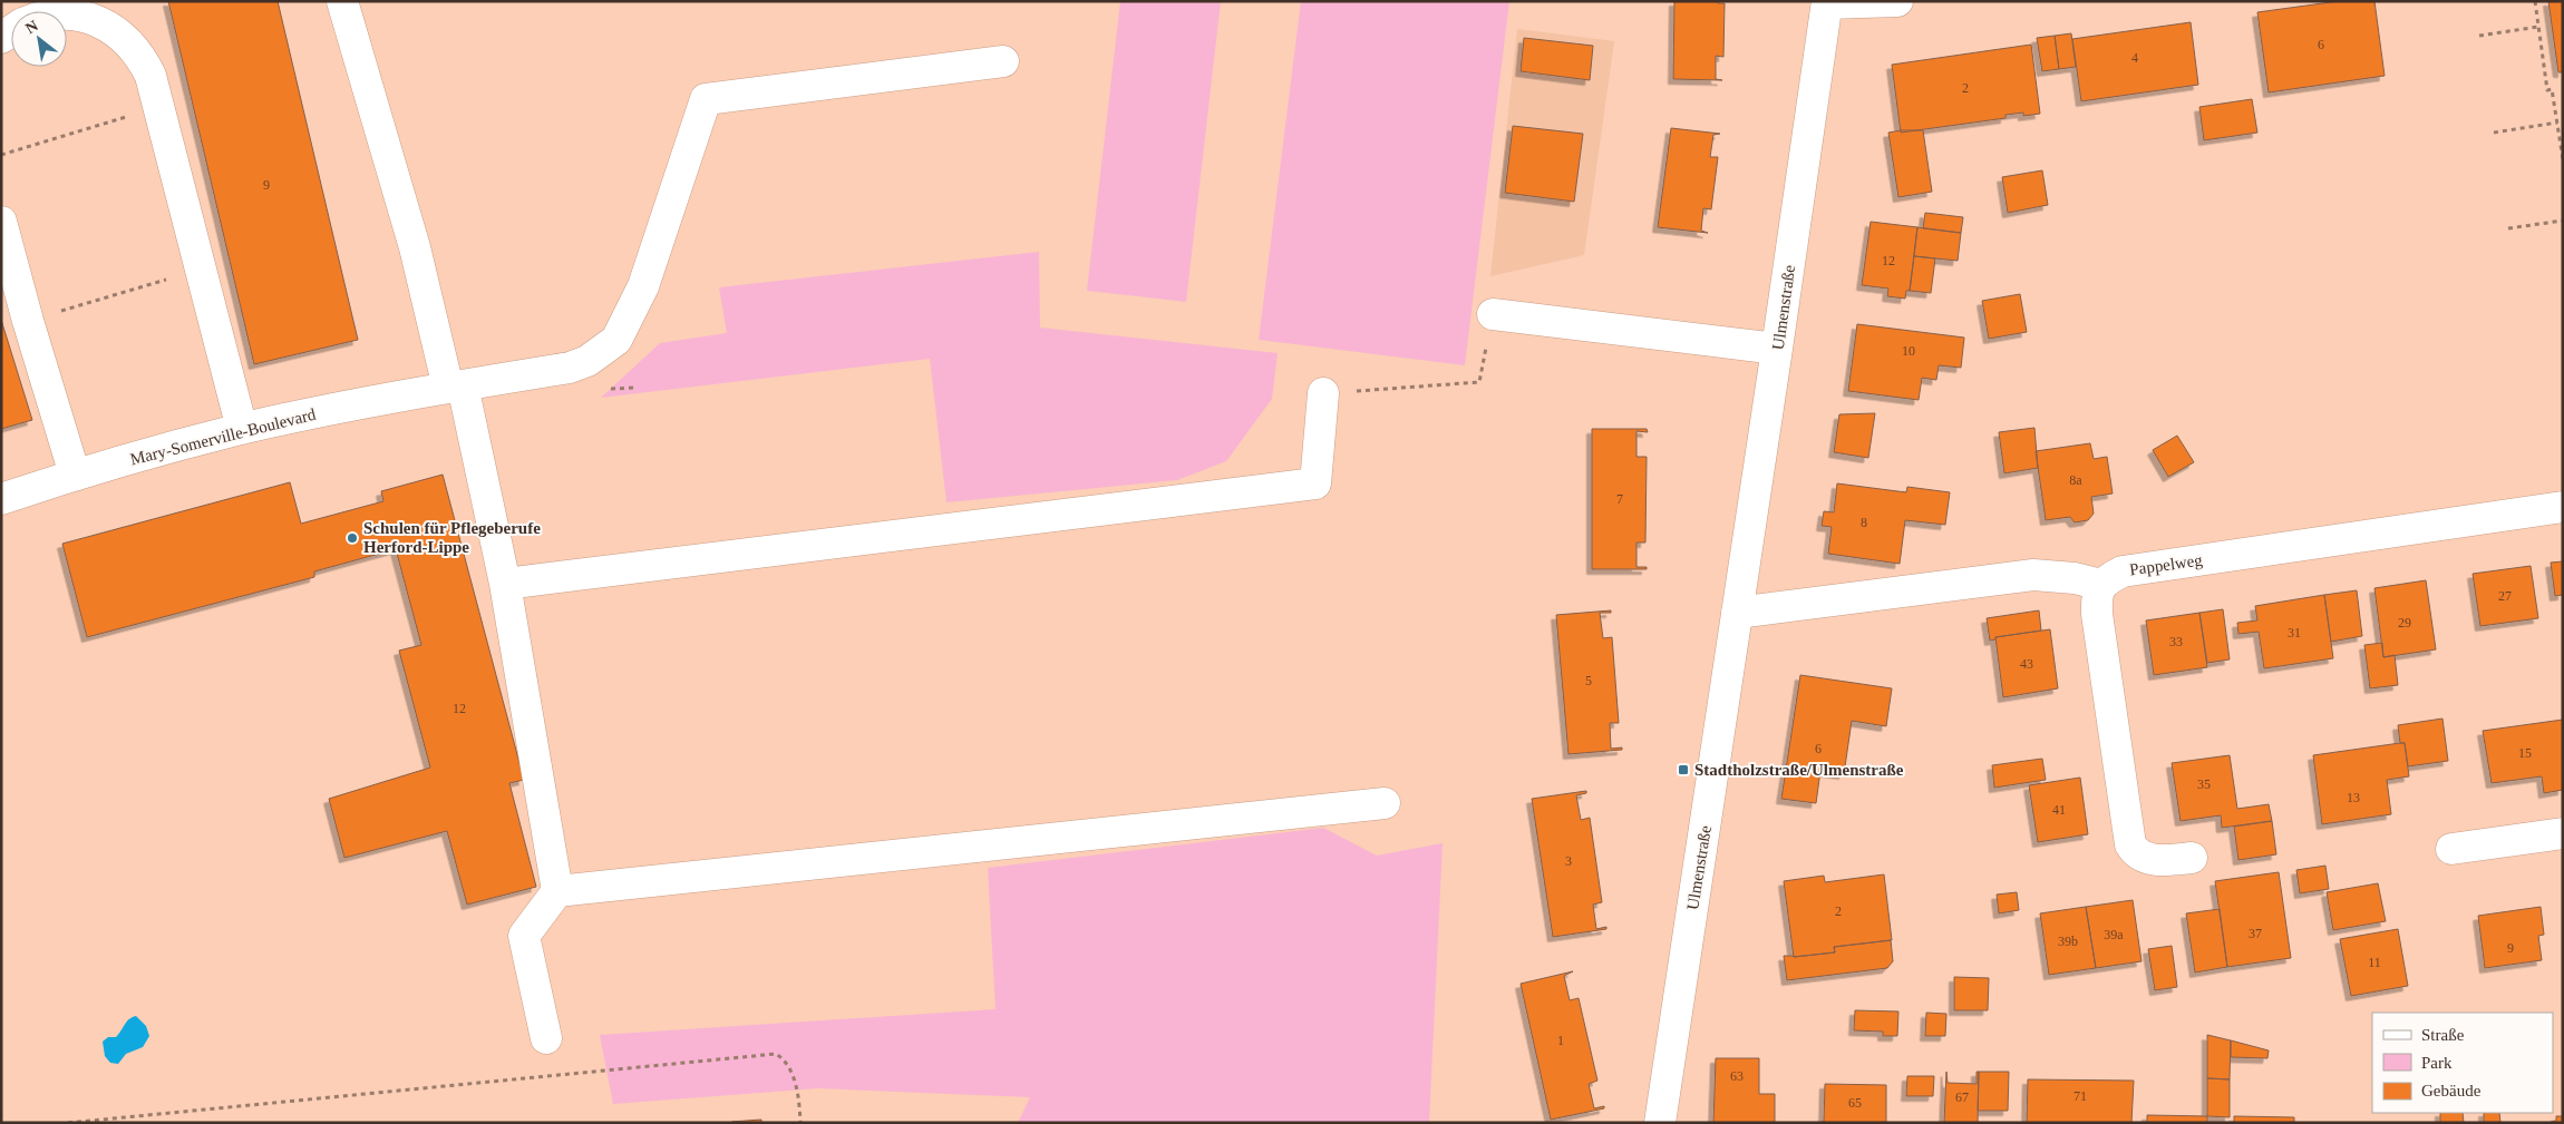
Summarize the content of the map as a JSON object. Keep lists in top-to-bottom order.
{
  "streets": {
    "street": ["Ulmenstraße", "Mary-Somerville-Boulevard", "Pappelweg"]
  },
  "places": {
    "other": ["Schulen für Pflegeberufe Herford-Lippe"],
    "transit": ["Stadtholzstraße/Ulmenstraße"]
  },
  "house_numbers": [
    "6",
    "4",
    "2",
    "9",
    "12",
    "10",
    "8a",
    "7",
    "8",
    "27",
    "29",
    "31",
    "33",
    "43",
    "5",
    "12",
    "6",
    "15",
    "35",
    "13",
    "41",
    "3",
    "2",
    "37",
    "39a",
    "39b",
    "9",
    "11",
    "1",
    "63",
    "71",
    "67",
    "65"
  ],
  "legend": ["Straße", "Park", "Gebäude"],
  "north": "top left"
}
